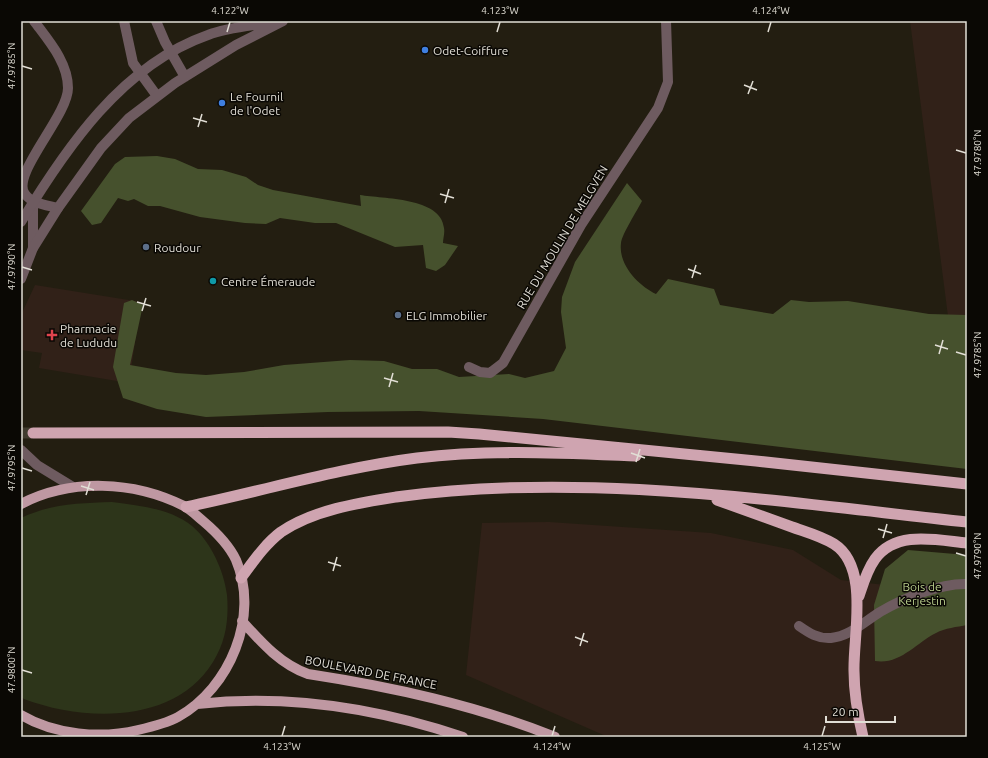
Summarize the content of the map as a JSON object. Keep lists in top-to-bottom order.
{
  "streets": {
    "main road": ["BOULEVARD DE FRANCE"],
    "street": ["RUE DU MOULIN DE MELGVEN"]
  },
  "parks": ["Bois de Kerjestin"],
  "places": {
    "other": [
      "Odet-Coiffure",
      "Le Fournil de l'Odet",
      "Roudour",
      "Centre Émeraude",
      "ELG Immobilier"
    ],
    "health": ["Pharmacie de Lududu"]
  },
  "scale_bar": "20 m",
  "coordinates": [
    "4.122°W",
    "4.123°W",
    "4.124°W",
    "47.9785°N",
    "47.9780°N",
    "47.9790°N",
    "47.9795°N",
    "47.9800°N",
    "4.125°W"
  ]
}
